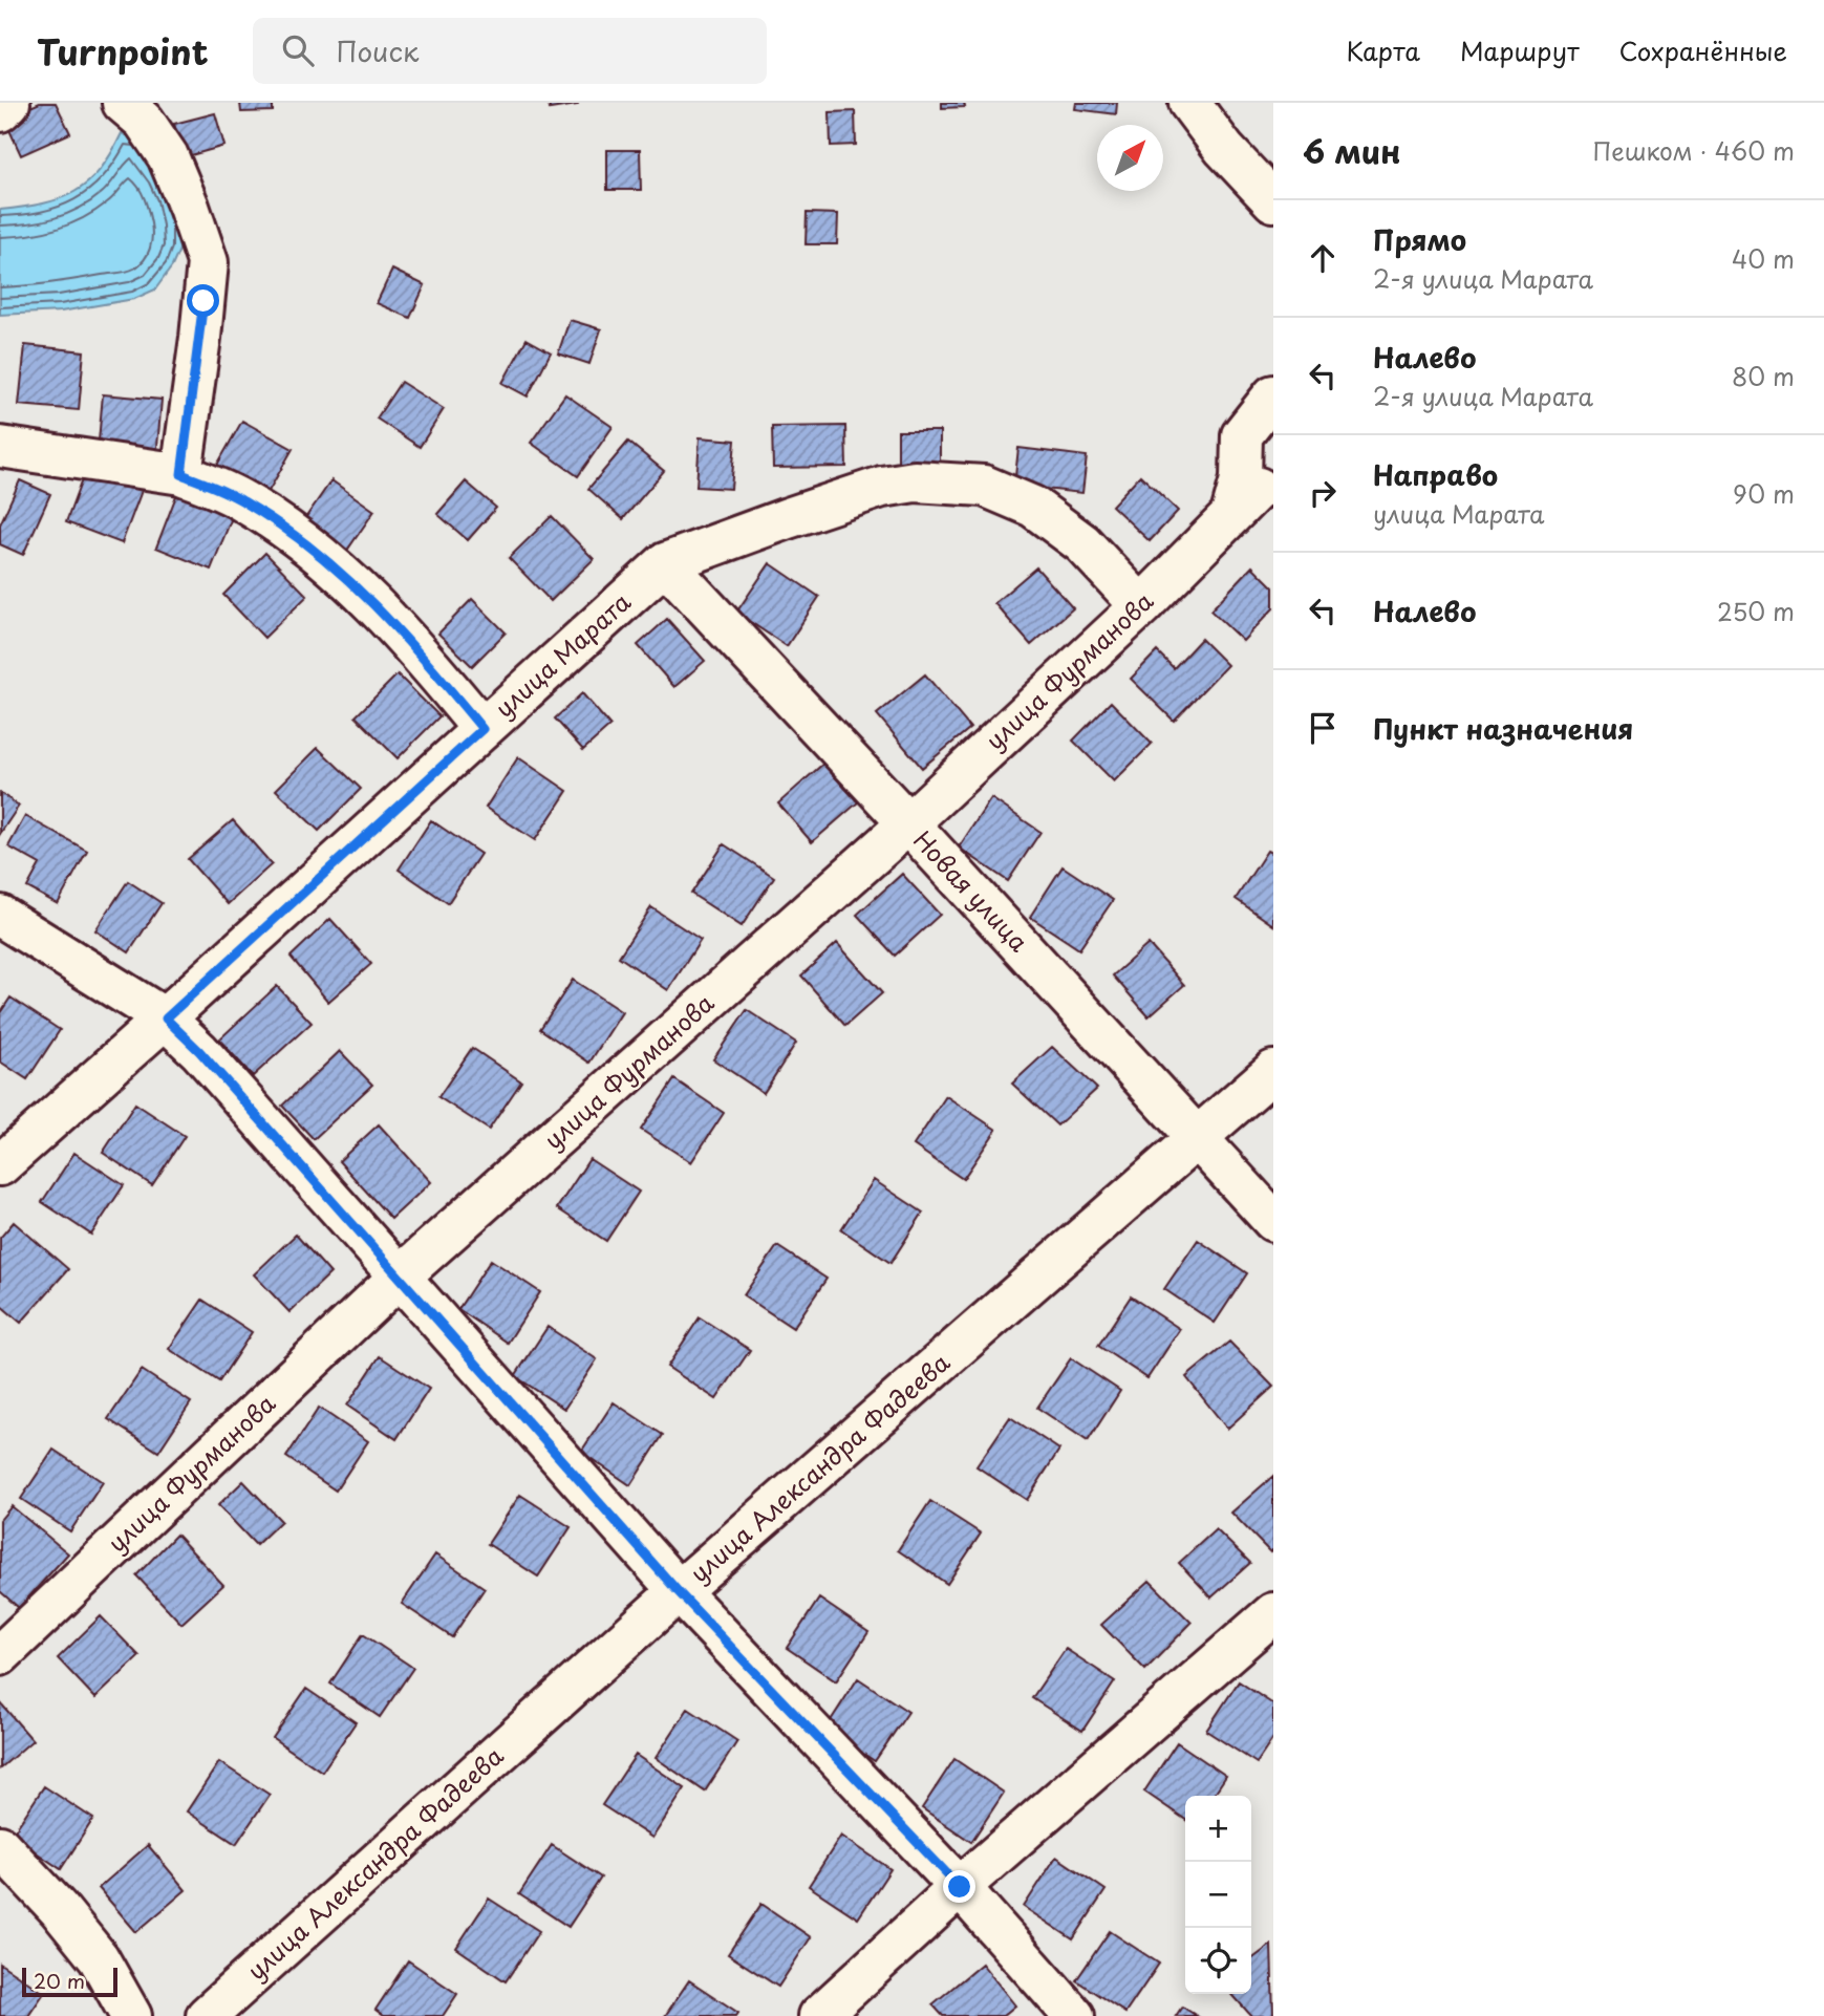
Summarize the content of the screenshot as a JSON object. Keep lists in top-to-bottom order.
{
  "streets": {
    "street": [
      "улица Марата",
      "улица Фурманова",
      "Новая улица",
      "улица Александра Фадеева"
    ]
  },
  "crossings": [
    ["улица Марата", "улица Фурманова"],
    ["улица Марата", "Новая улица"],
    ["улица Фурманова", "Новая улица"],
    ["Новая улица", "улица Александра Фадеева"]
  ],
  "scale_bar": "20 m",
  "north": "top right",
  "page": {
    "header": "Turnpoint",
    "search": "Поиск",
    "nav": ["Карта", "Маршрут", "Сохранённые"],
    "heading": ["6 мин", "Пешком · 460 m"],
    "list": [
      ["Прямо", "2-я улица Марата", "40 m"],
      ["Налево", "2-я улица Марата", "80 m"],
      ["Направо", "улица Марата", "90 m"],
      ["Налево", "250 m"],
      "Пункт назначения"
    ],
    "map_buttons": ["+", "−"],
    "scale": "20 m"
  }
}
